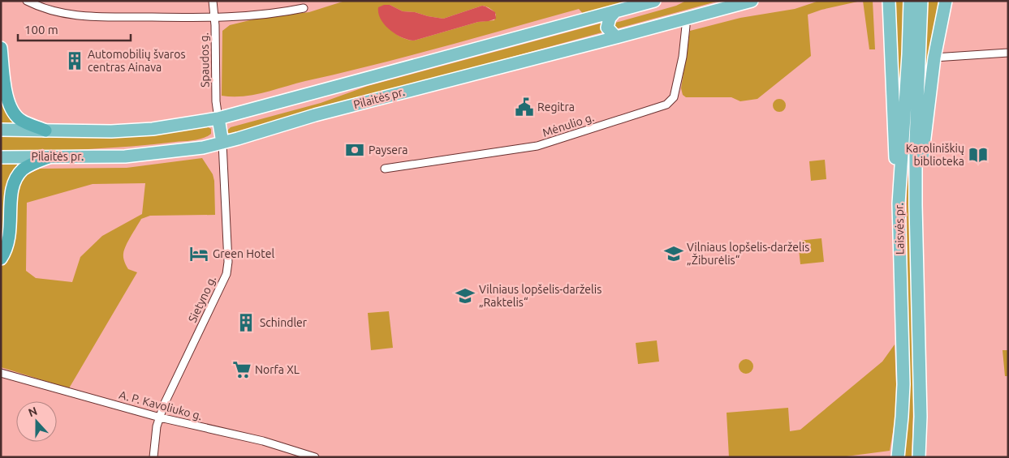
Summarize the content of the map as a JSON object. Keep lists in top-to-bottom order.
{
  "streets": {
    "main road": ["Pilaitės pr.", "Laisvės pr."],
    "street": [
      "Spaudos g.",
      "Mėnulio g.",
      "Sietyno g.",
      "A. P. Kavoliuko g."
    ]
  },
  "crossings": [
    ["Spaudos g.", "Pilaitės pr."],
    ["Pilaitės pr.", "Mėnulio g."],
    ["Pilaitės pr.", "Sietyno g."],
    ["Sietyno g.", "A. P. Kavoliuko g."]
  ],
  "places": {
    "building": ["Automobilių švaros centras Ainava", "Schindler"],
    "public building": ["Regitra"],
    "bank": ["Paysera"],
    "library": ["Karoliniškių biblioteka"],
    "hotel": ["Green Hotel"],
    "school or university": ["Vilniaus lopšelis-darželis „Žiburėlis“", "Vilniaus lopšelis-darželis „Raktelis“"],
    "supermarket": ["Norfa XL"]
  },
  "scale_bar": "100 m",
  "north": "top"
}
